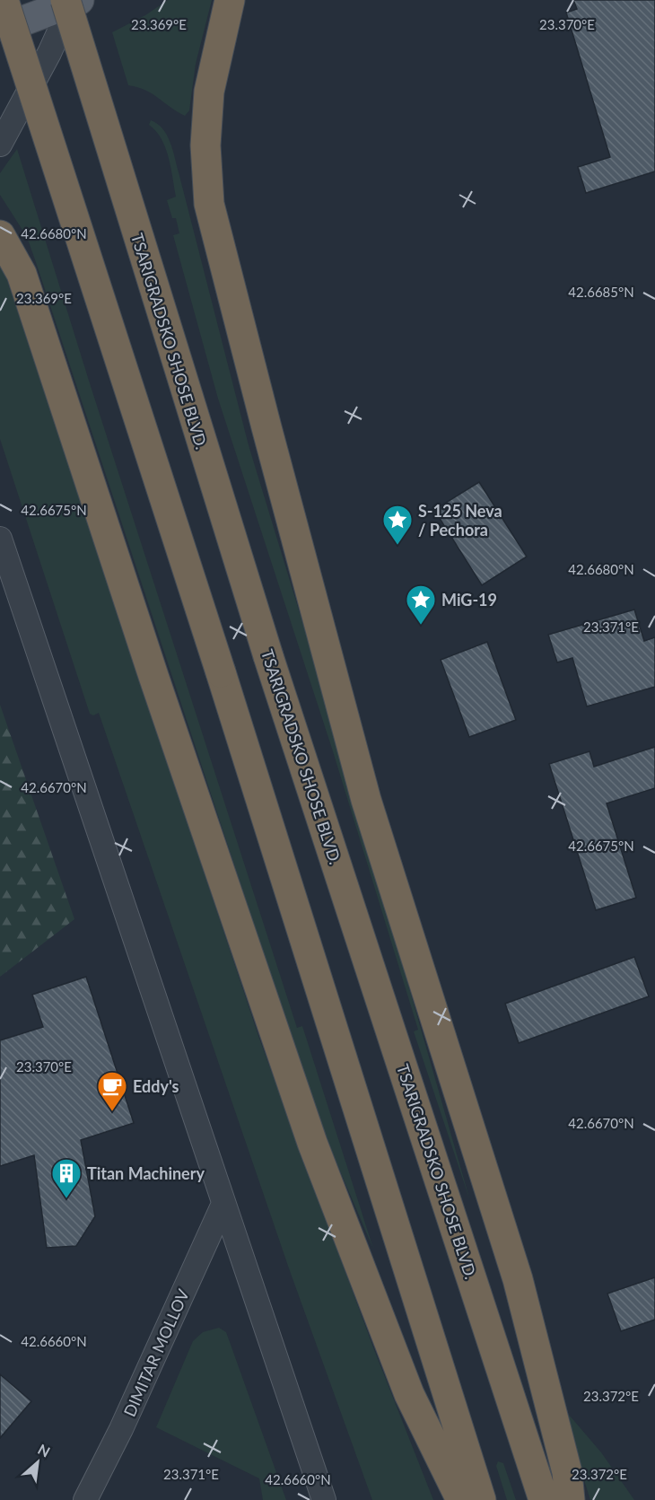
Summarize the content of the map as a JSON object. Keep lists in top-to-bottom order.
{
  "streets": {
    "highway": ["TSARIGRADSKO SHOSE BLVD."],
    "street": ["DIMITAR MOLLOV"]
  },
  "places": {
    "place": ["S-125 Neva / Pechora", "MiG-19"],
    "cafe": ["Eddy's"],
    "building": ["Titan Machinery"]
  },
  "north": "top right",
  "coordinates": [
    "23.370°E",
    "23.369°E",
    "42.6680°N",
    "42.6685°N",
    "42.6675°N",
    "23.371°E",
    "42.6670°N",
    "42.6660°N",
    "23.372°E"
  ]
}
